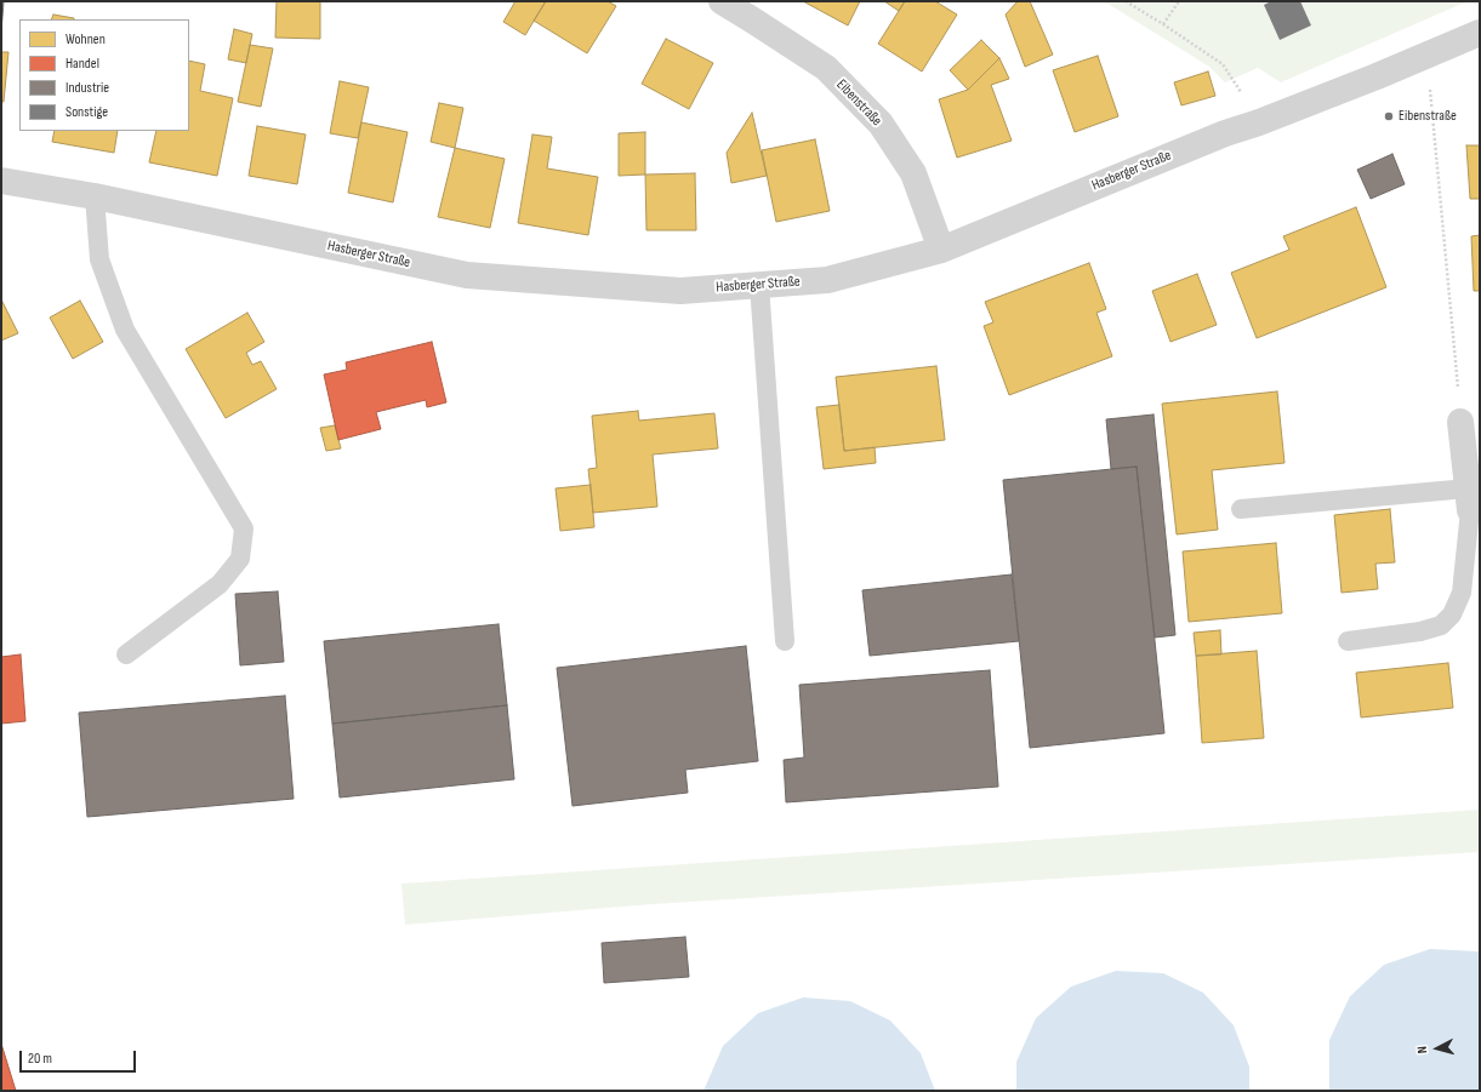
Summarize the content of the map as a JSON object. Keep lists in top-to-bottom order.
{
  "streets": {
    "street": ["Eibenstraße", "Hasberger Straße"]
  },
  "crossings": [
    ["Eibenstraße", "Hasberger Straße"]
  ],
  "places": ["Eibenstraße"],
  "legend": [
    "Wohnen",
    "Handel",
    "Industrie",
    "Sonstige"
  ],
  "scale_bar": "20 m",
  "north": "left"
}
